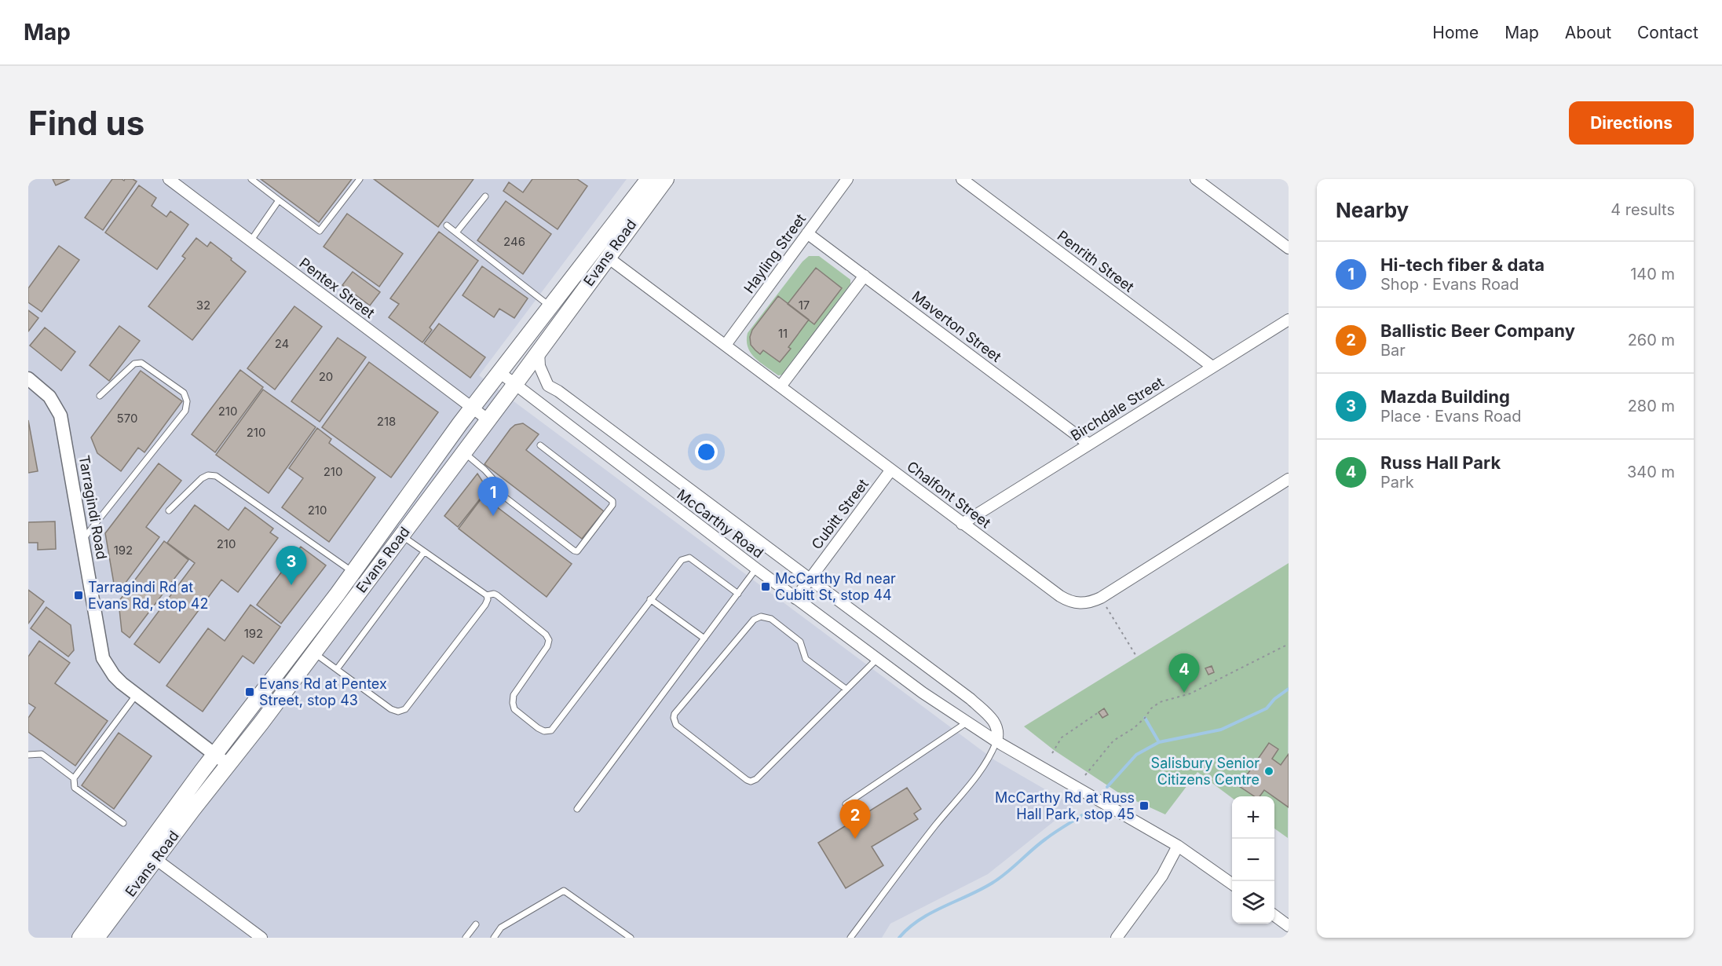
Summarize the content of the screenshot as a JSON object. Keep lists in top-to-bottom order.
{
  "streets": {
    "main road": ["Evans Road"],
    "street": [
      "Hayling Street",
      "Penrith Street",
      "Pentex Street",
      "Maverton Street",
      "Birchdale Street",
      "Chalfont Street",
      "Tarragindi Road",
      "Cubitt Street",
      "McCarthy Road"
    ]
  },
  "crossings": [
    ["Evans Road", "Pentex Street"],
    ["Evans Road", "Chalfont Street"],
    ["Evans Road", "Tarragindi Road"],
    ["Evans Road", "McCarthy Road"],
    ["Hayling Street", "Maverton Street"],
    ["Hayling Street", "Chalfont Street"],
    ["Penrith Street", "Birchdale Street"],
    ["Maverton Street", "Birchdale Street"],
    ["Birchdale Street", "Chalfont Street"],
    ["Chalfont Street", "Cubitt Street"],
    ["Cubitt Street", "McCarthy Road"]
  ],
  "places": {
    "transit": [
      "McCarthy Rd near Cubitt St, stop 44",
      "Tarragindi Rd at Evans Rd, stop 42",
      "Evans Rd at Pentex Street, stop 43",
      "McCarthy Rd at Russ Hall Park, stop 45"
    ],
    "other": ["Salisbury Senior Citizens Centre"]
  },
  "house_numbers": [
    "246",
    "32",
    "17",
    "11",
    "24",
    "20",
    "210",
    "570",
    "218",
    "210",
    "210",
    "210",
    "210",
    "192",
    "192"
  ],
  "page": {
    "header": "Map",
    "nav": [
      "Home",
      "Map",
      "About",
      "Contact"
    ],
    "buttons": "Directions",
    "title": "Find us",
    "heading": ["Nearby", "4 results"],
    "list": [
      {
        "mark": "1",
        "name": "Hi-tech fiber & data",
        "note": "Shop · Evans Road",
        "value": "140 m"
      },
      {
        "mark": "2",
        "name": "Ballistic Beer Company",
        "note": "Bar",
        "value": "260 m"
      },
      {
        "mark": "3",
        "name": "Mazda Building",
        "note": "Place · Evans Road",
        "value": "280 m"
      },
      {
        "mark": "4",
        "name": "Russ Hall Park",
        "note": "Park",
        "value": "340 m"
      }
    ],
    "pins": [
      "1",
      "3",
      "4",
      "2"
    ],
    "map_buttons": ["+", "−"]
  }
}
